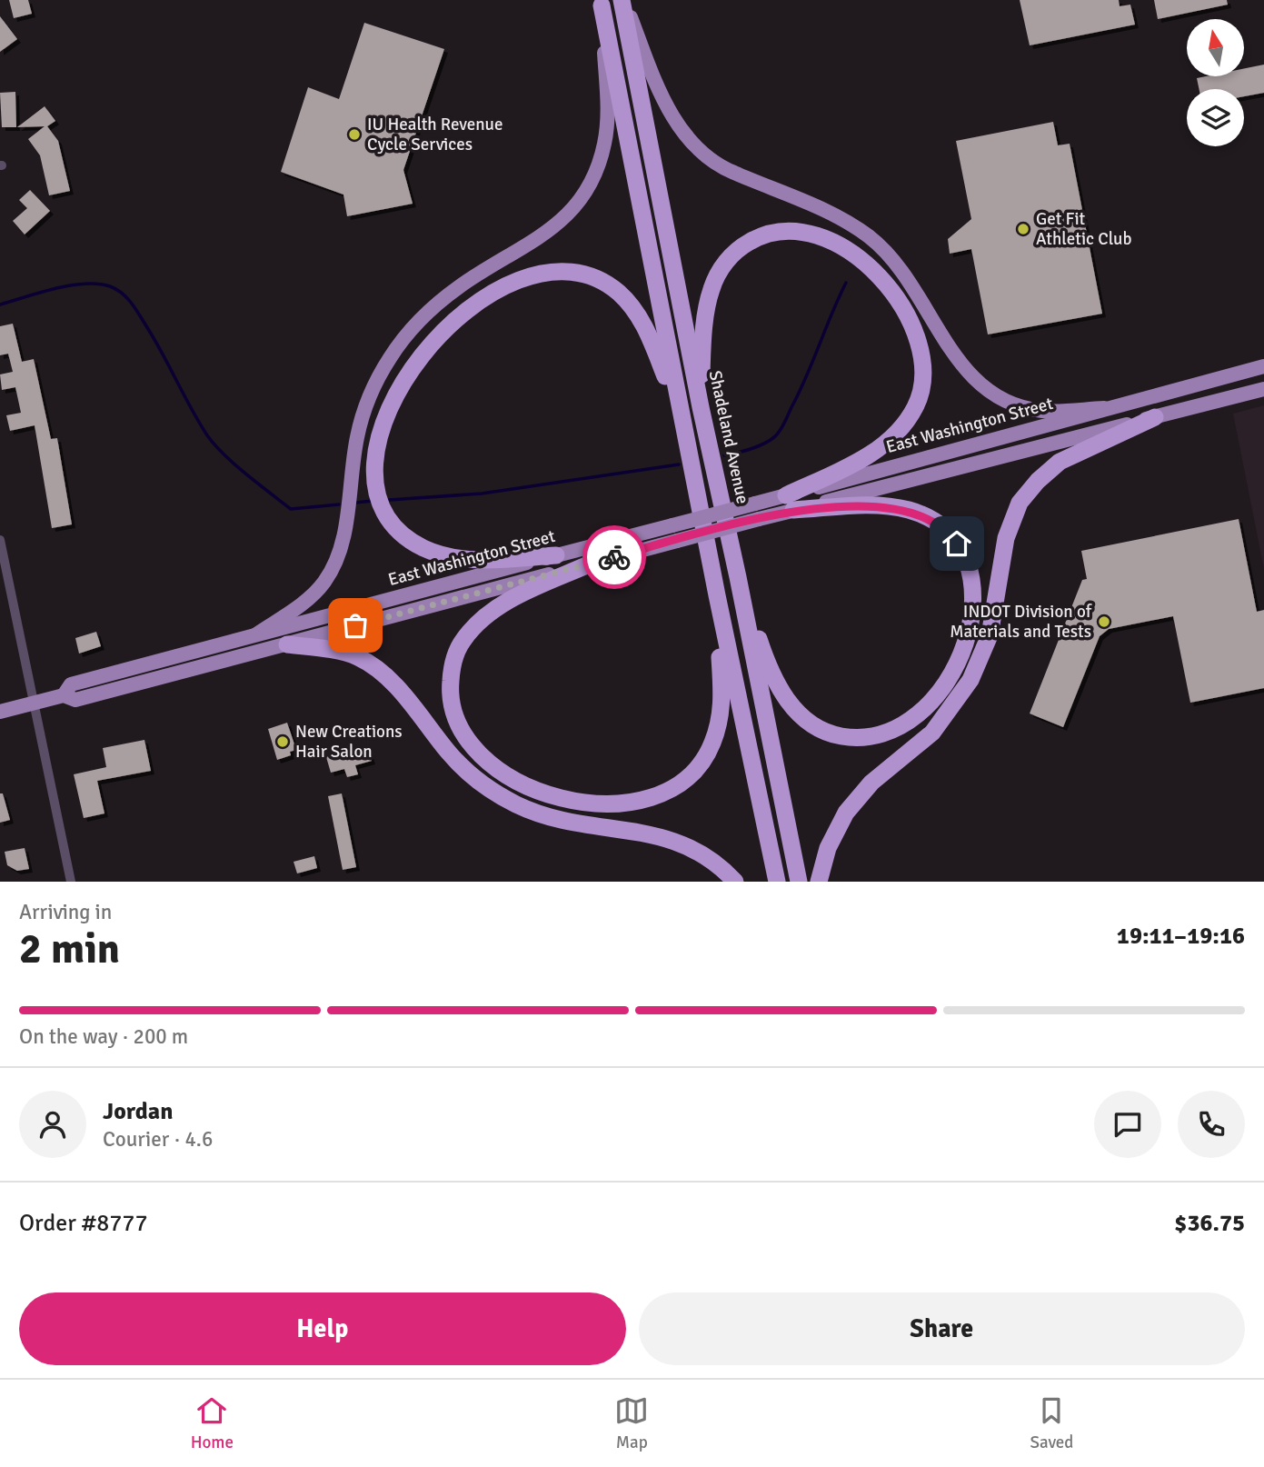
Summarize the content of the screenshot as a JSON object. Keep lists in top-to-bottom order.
{
  "streets": {
    "highway": ["Shadeland Avenue"],
    "main road": ["East Washington Street"]
  },
  "places": [
    "IU Health Revenue Cycle Services",
    "Get Fit Athletic Club",
    "INDOT Division of Materials and Tests",
    "New Creations Hair Salon"
  ],
  "north": "top",
  "page": {
    "heading": ["2 min", "Arriving in", "19:11–19:16"],
    "panel": [
      "Jordan",
      "Courier · 4.6",
      "Order #8777",
      "$36.75"
    ],
    "bar": "On the way · 200 m",
    "buttons": ["Help", "Share"],
    "tabs": ["Home", "Map", "Saved"]
  }
}
